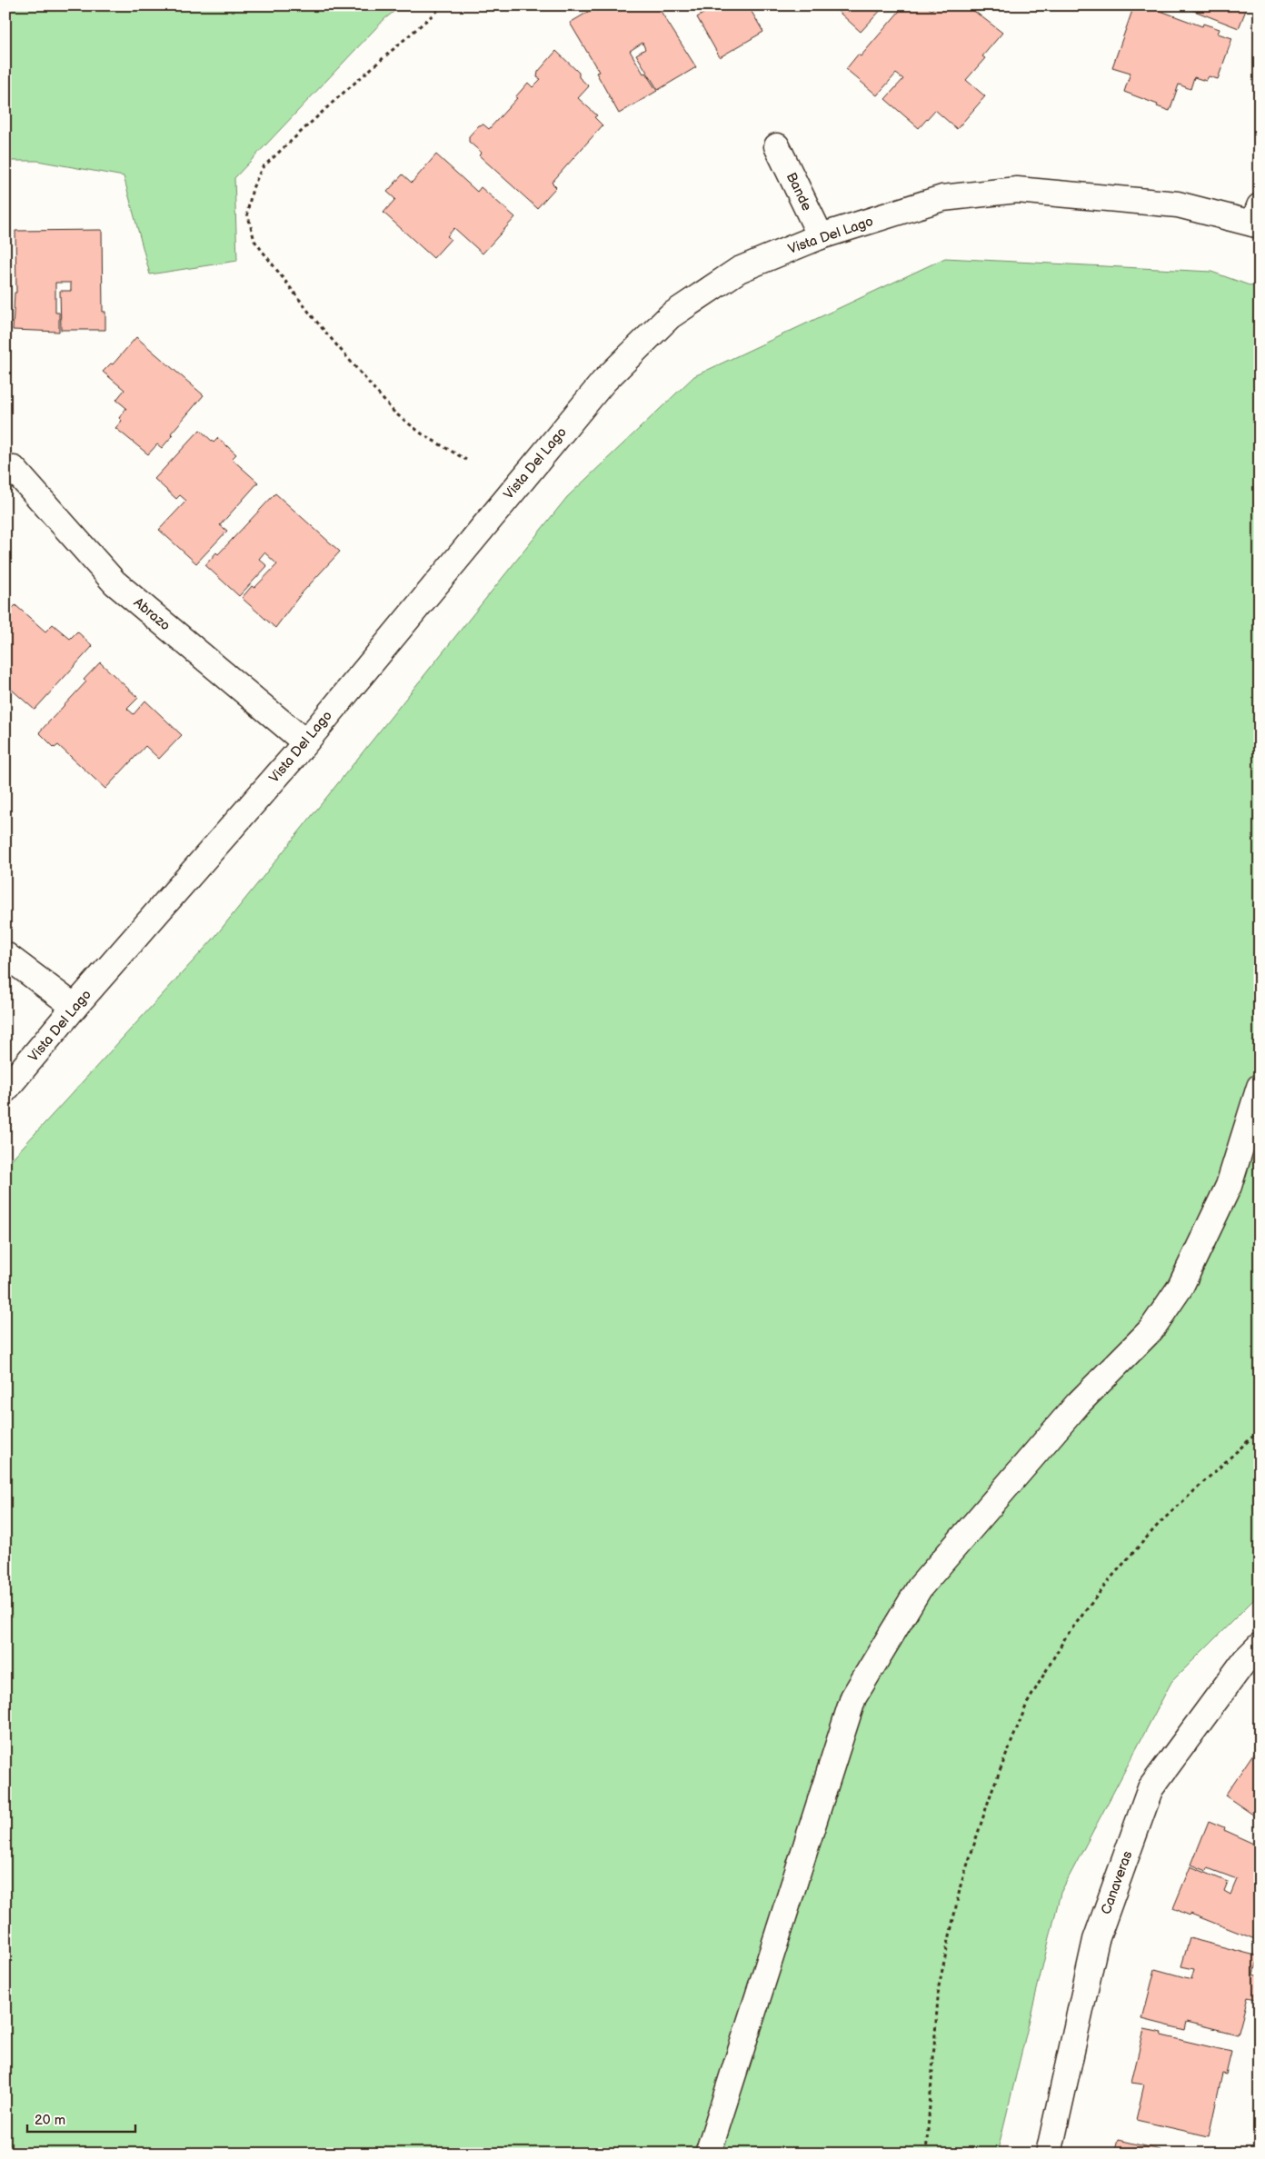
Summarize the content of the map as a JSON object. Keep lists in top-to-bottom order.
{
  "streets": {
    "street": [
      "Bande",
      "Vista Del Lago",
      "Abrazo",
      "Canaveras"
    ]
  },
  "crossings": [
    ["Bande", "Vista Del Lago"],
    ["Vista Del Lago", "Abrazo"]
  ],
  "scale_bar": "20 m"
}
